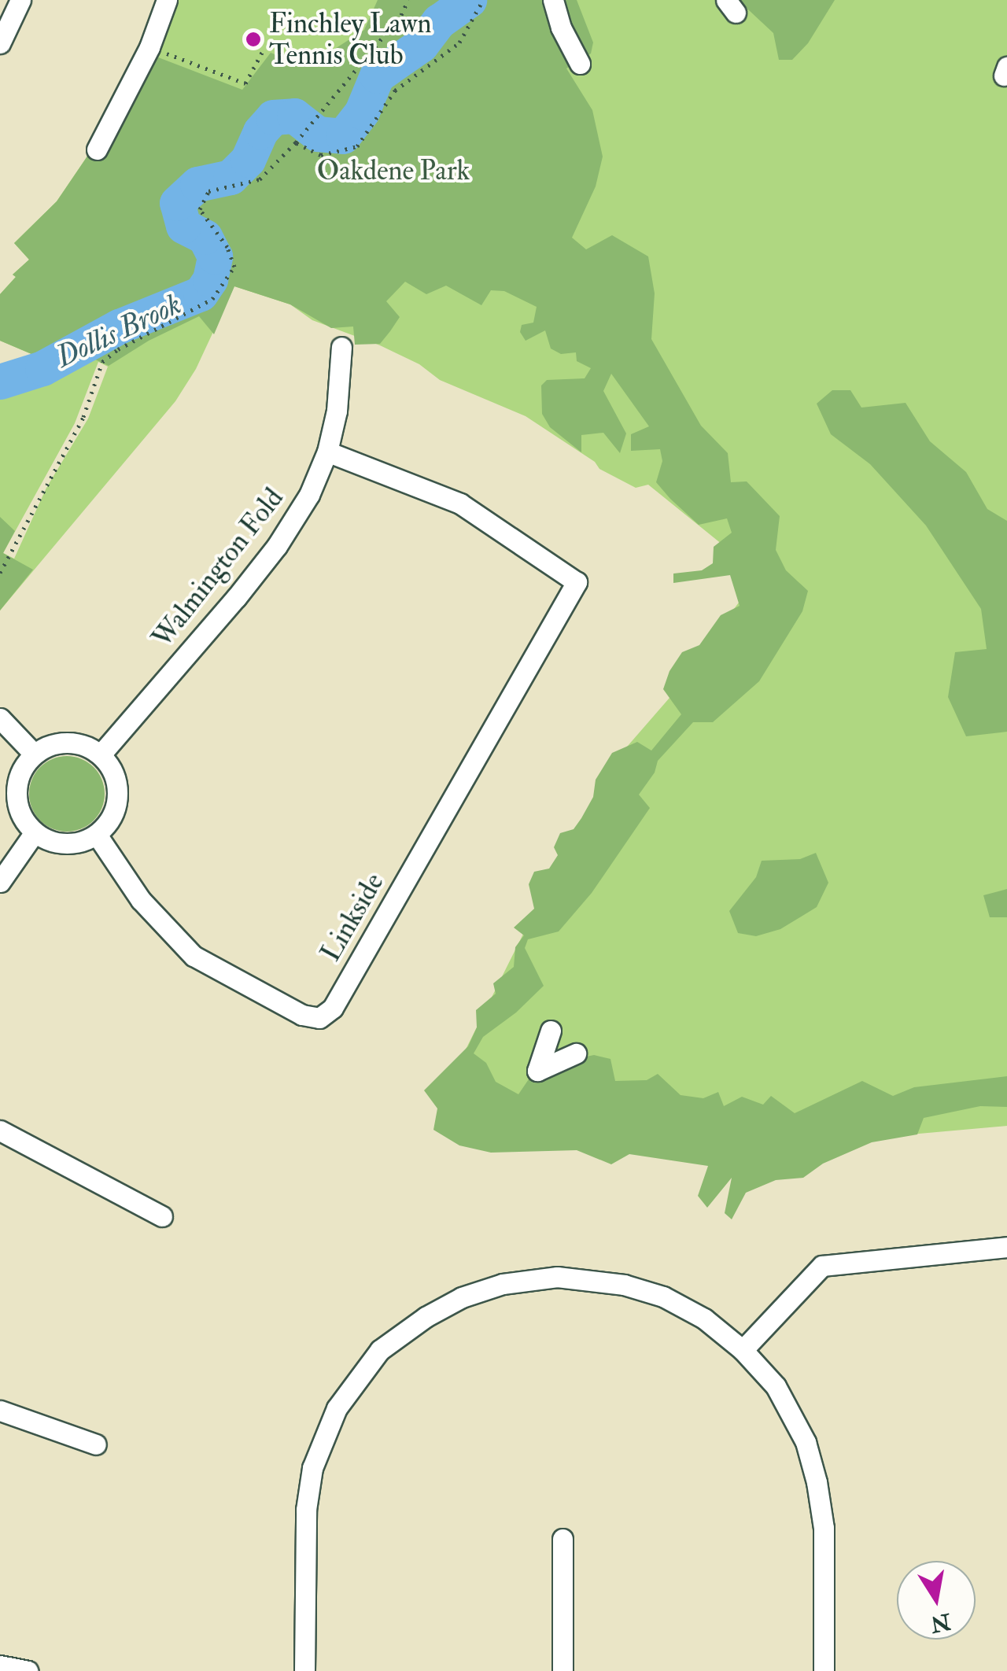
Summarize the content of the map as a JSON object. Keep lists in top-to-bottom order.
{
  "streets": {
    "street": ["Walmington Fold", "Linkside"]
  },
  "crossings": [
    ["Walmington Fold", "Linkside"]
  ],
  "water": ["Dollis Brook"],
  "parks": ["Oakdene Park"],
  "places": ["Finchley Lawn Tennis Club"],
  "north": "bottom"
}
